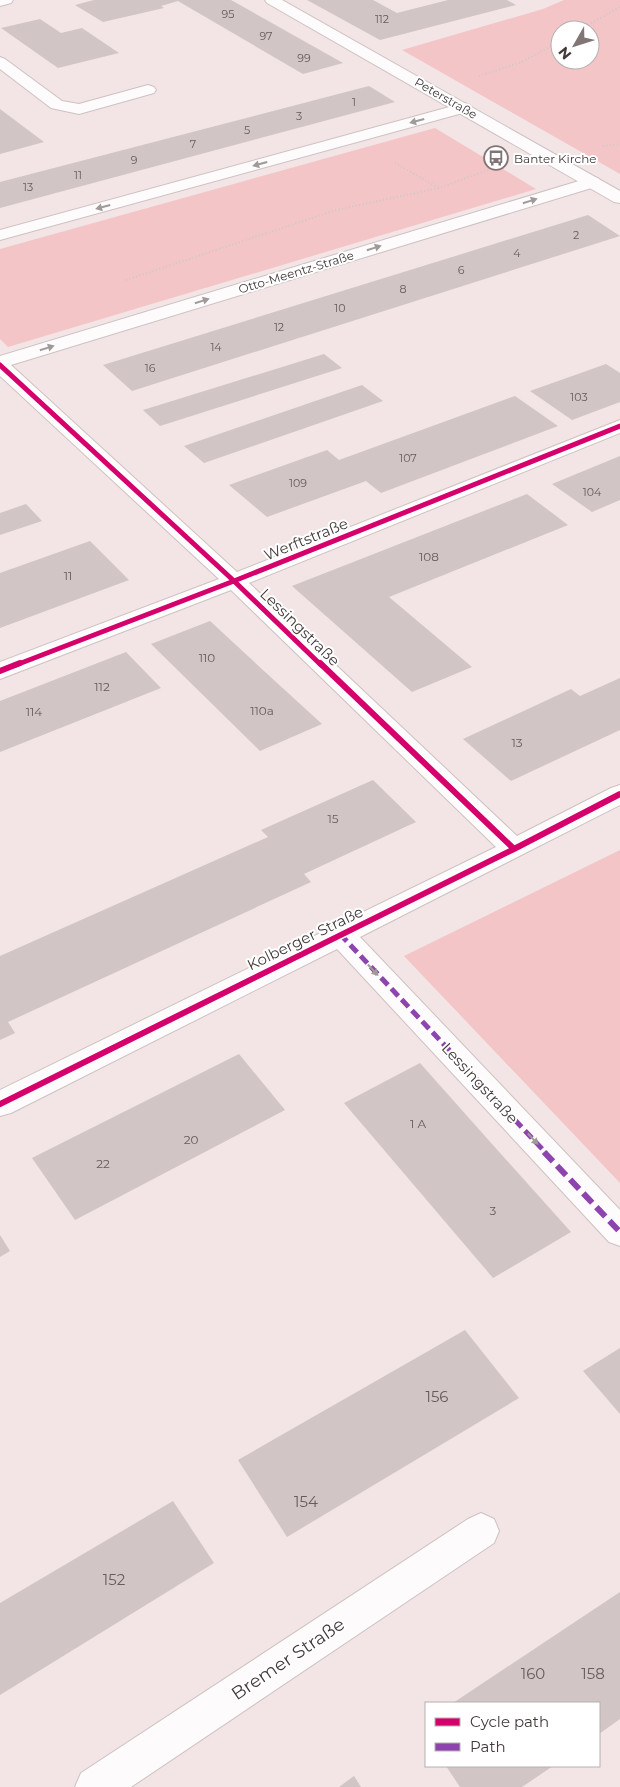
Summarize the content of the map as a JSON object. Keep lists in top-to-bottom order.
{
  "streets": {
    "street": [
      "Peterstraße",
      "Otto-Meentz-Straße",
      "Werftstraße",
      "Lessingstraße",
      "Kolberger Straße",
      "Bremer Straße"
    ]
  },
  "crossings": [
    ["Peterstraße", "Otto-Meentz-Straße"],
    ["Otto-Meentz-Straße", "Lessingstraße"],
    ["Werftstraße", "Lessingstraße"],
    ["Lessingstraße", "Kolberger Straße"]
  ],
  "one_way": ["Lessingstraße"],
  "places": {
    "bus stop": ["Banter Kirche"]
  },
  "house_numbers": [
    "95",
    "112",
    "97",
    "99",
    "1",
    "3",
    "5",
    "7",
    "9",
    "11",
    "13",
    "2",
    "4",
    "6",
    "8",
    "10",
    "12",
    "14",
    "16",
    "103",
    "107",
    "109",
    "104",
    "108",
    "11",
    "110",
    "112",
    "110a",
    "114",
    "13",
    "15",
    "1 A",
    "20",
    "22",
    "3",
    "156",
    "154",
    "152",
    "160",
    "158"
  ],
  "legend": ["Cycle path", "Path"],
  "north": "bottom left"
}
